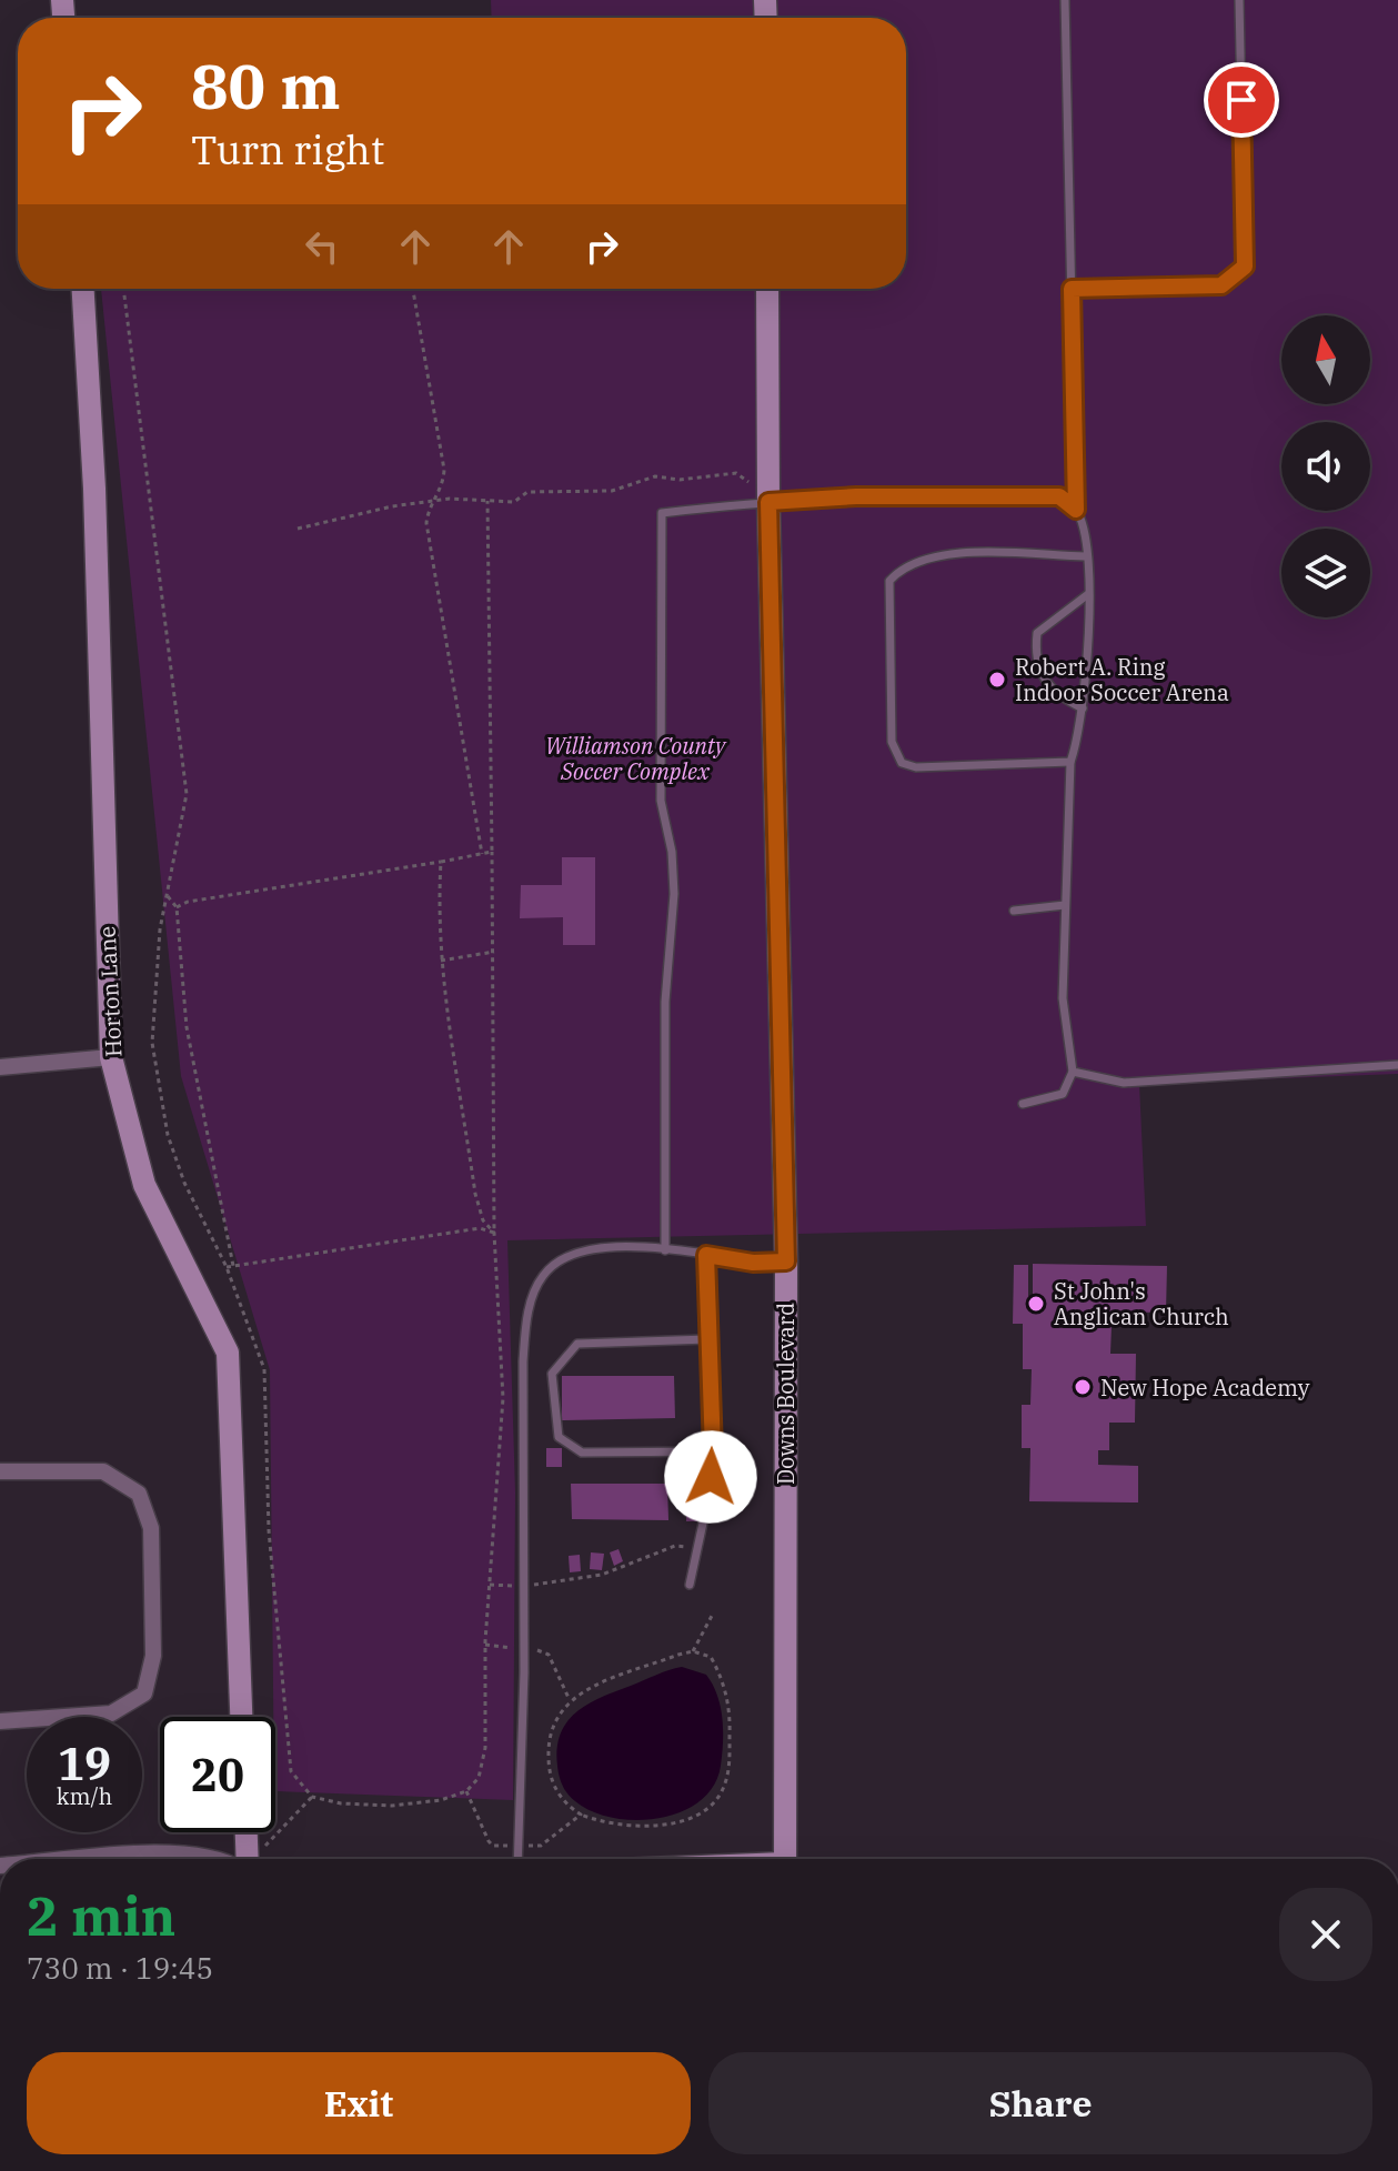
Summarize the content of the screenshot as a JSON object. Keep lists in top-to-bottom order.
{
  "streets": {
    "street": ["Horton Lane", "Downs Boulevard"]
  },
  "parks": ["Williamson County Soccer Complex"],
  "places": ["Robert A. Ring Indoor Soccer Arena", "St John's Anglican Church", "New Hope Academy"],
  "north": "top",
  "page": {
    "turn": ["80 m", "Turn right"],
    "speed": "19 km/h",
    "limit": "20",
    "heading": ["2 min", "730 m · 19:45"],
    "buttons": ["Exit", "Share"]
  }
}
